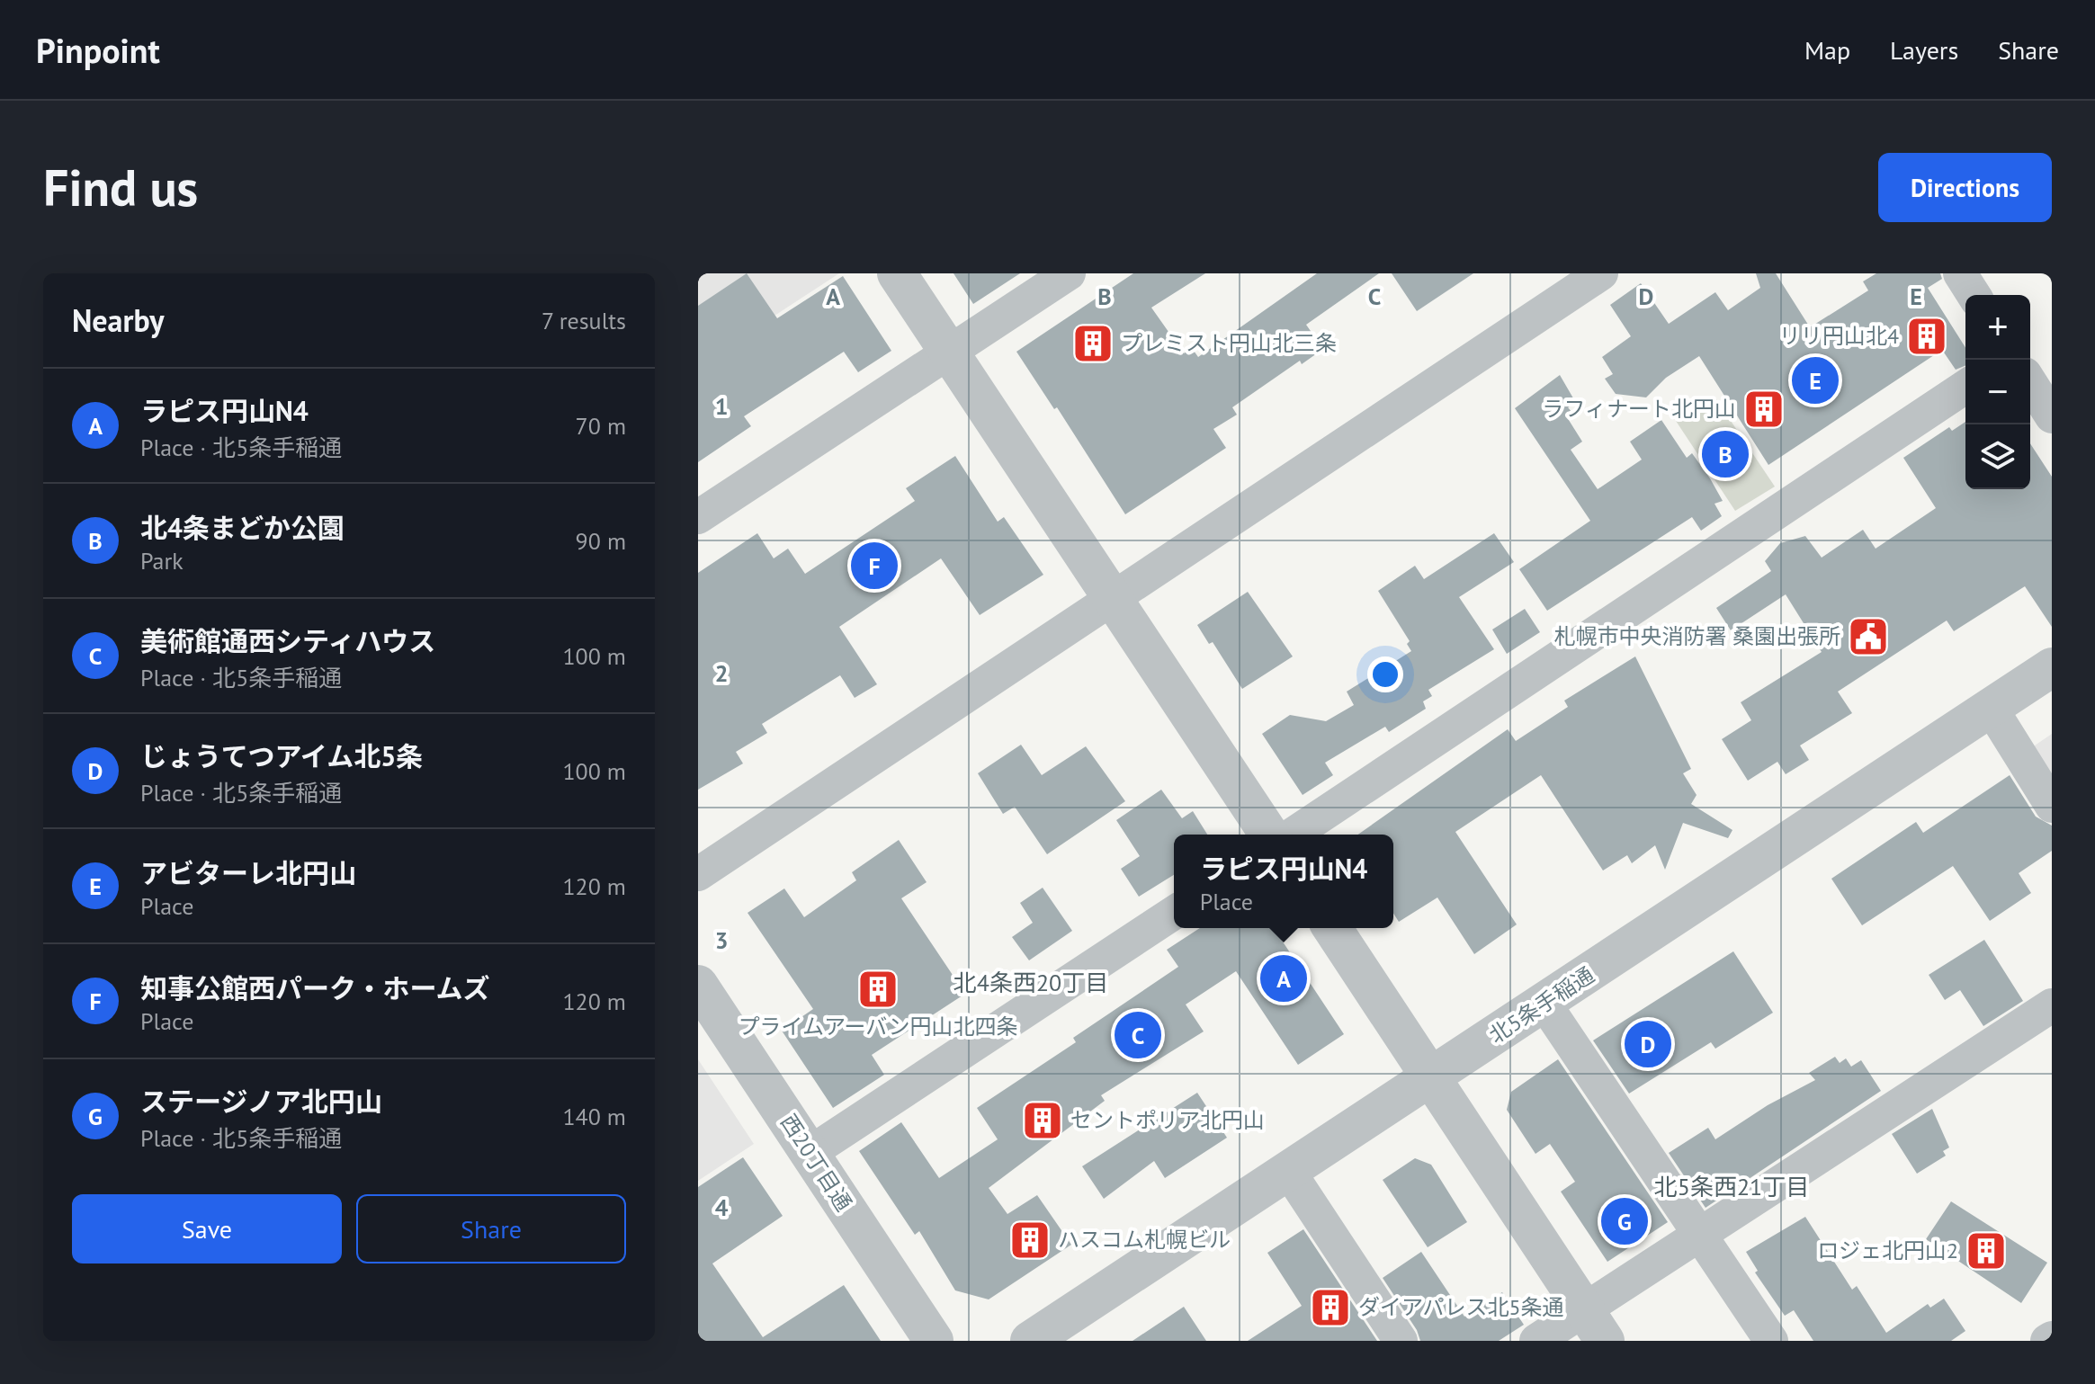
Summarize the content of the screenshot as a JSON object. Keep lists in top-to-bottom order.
{
  "streets": {
    "street": ["北5条手稲通", "西20丁目通"]
  },
  "districts": ["北4条西20丁目", "北5条西21丁目"],
  "places": {
    "building": [
      "リリ円山北4",
      "プレミスト円山北三条",
      "ラフィナート北円山",
      "プライムアーバン円山北四条",
      "セントポリア北円山",
      "ハスコム札幌ビル",
      "ロジェ北円山2",
      "ダイアパレス北5条通"
    ],
    "public building": ["札幌市中央消防署 桑園出張所"]
  },
  "page": {
    "header": "Pinpoint",
    "nav": ["Map", "Layers", "Share"],
    "buttons": [
      "Directions",
      ["Save", "Share"]
    ],
    "title": "Find us",
    "heading": ["Nearby", "7 results"],
    "map_buttons": ["+", "−"],
    "pins": [
      "E",
      "B",
      "F",
      "A",
      "C",
      "D",
      "G"
    ],
    "list": [
      {
        "mark": "A",
        "name": "ラピス円山N4",
        "note": "Place · 北5条手稲通",
        "value": "70 m"
      },
      {
        "mark": "B",
        "name": "北4条まどか公園",
        "note": "Park",
        "value": "90 m"
      },
      {
        "mark": "C",
        "name": "美術館通西シティハウス",
        "note": "Place · 北5条手稲通",
        "value": "100 m"
      },
      {
        "mark": "D",
        "name": "じょうてつアイム北5条",
        "note": "Place · 北5条手稲通",
        "value": "100 m"
      },
      {
        "mark": "E",
        "name": "アビターレ北円山",
        "note": "Place",
        "value": "120 m"
      },
      {
        "mark": "F",
        "name": "知事公館西パーク・ホームズ",
        "note": "Place",
        "value": "120 m"
      },
      {
        "mark": "G",
        "name": "ステージノア北円山",
        "note": "Place · 北5条手稲通",
        "value": "140 m"
      }
    ],
    "popup": ["ラピス円山N4", "Place"]
  },
  "grid": {
    "columns": [
      "A",
      "B",
      "C",
      "D",
      "E"
    ],
    "rows": [
      "1",
      "2",
      "3",
      "4"
    ]
  }
}
